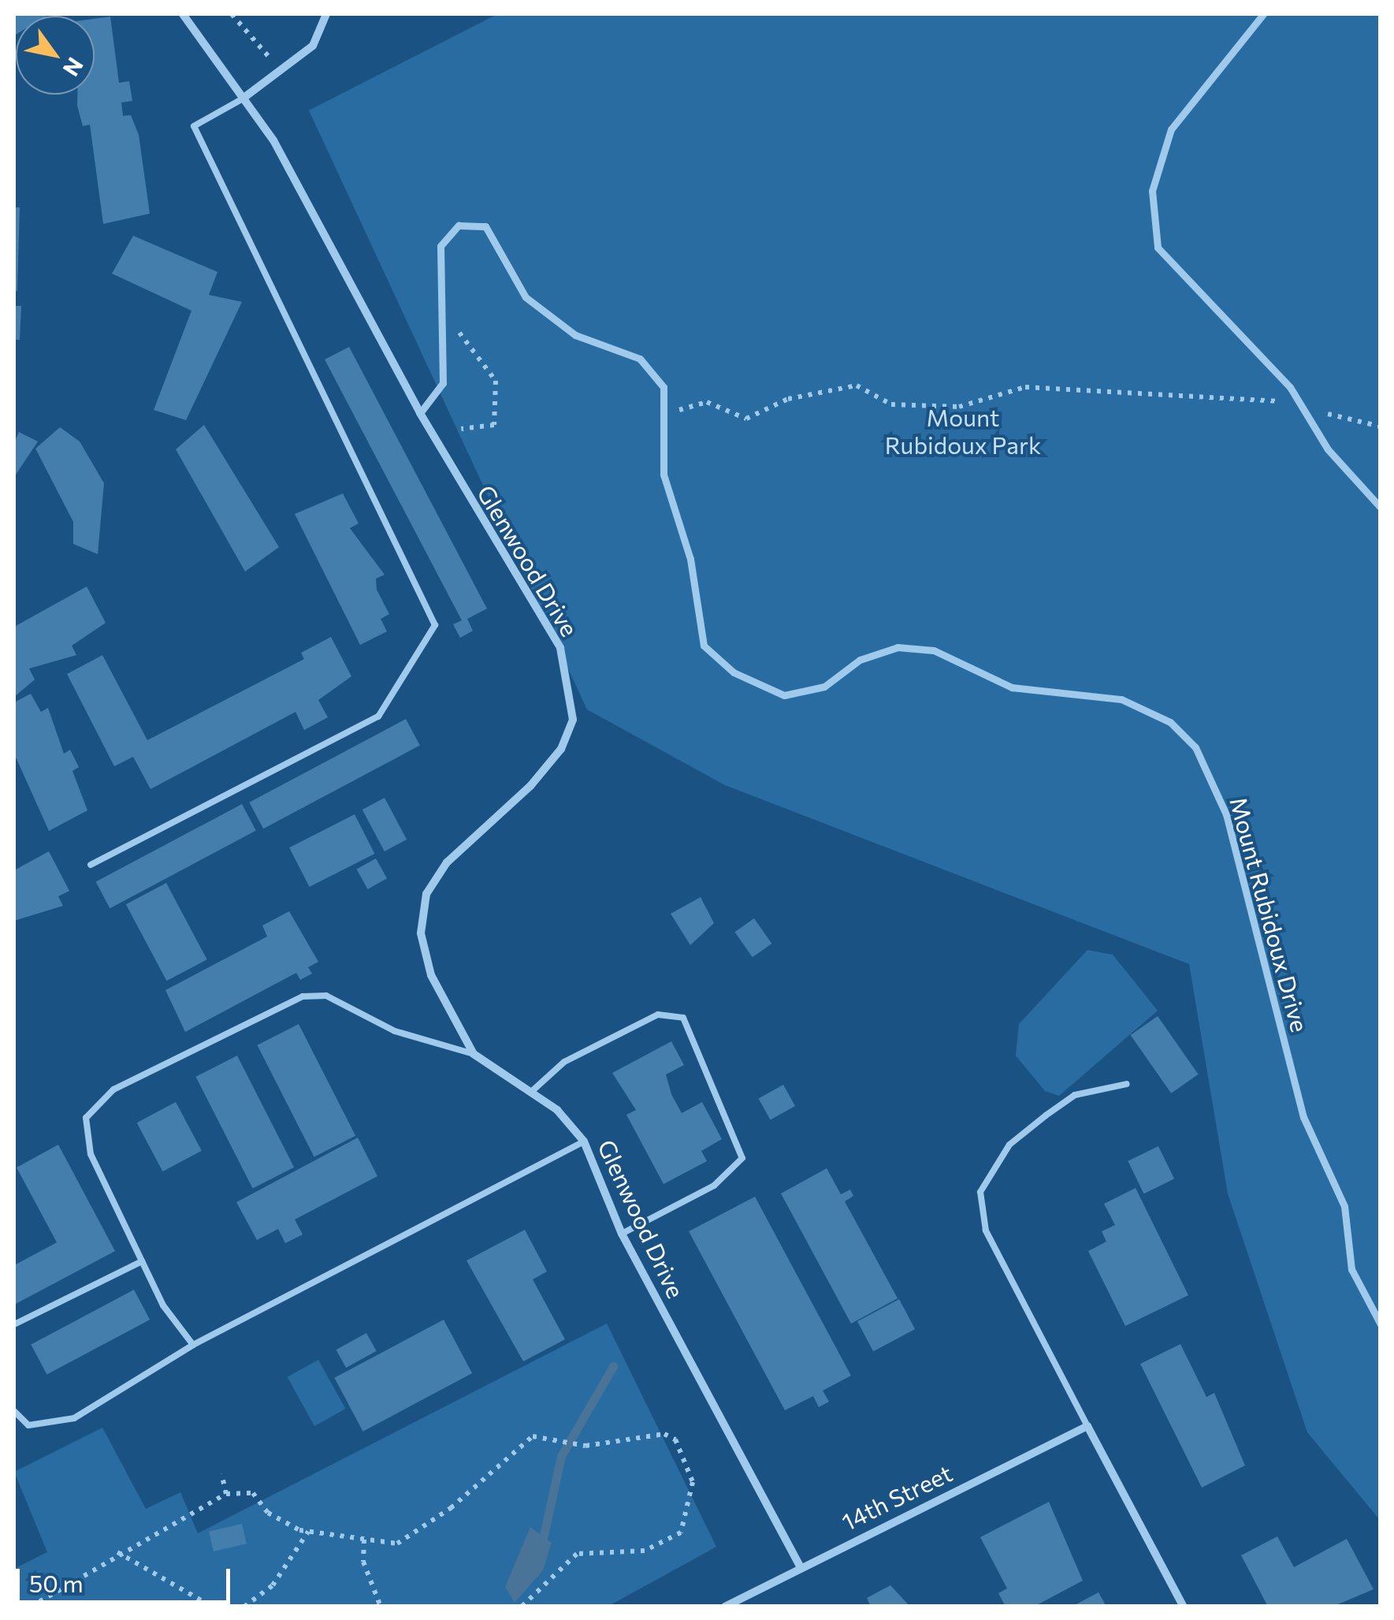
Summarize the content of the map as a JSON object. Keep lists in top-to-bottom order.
{
  "streets": {
    "street": ["Glenwood Drive", "Mount Rubidoux Drive", "14th Street"]
  },
  "crossings": [
    ["Glenwood Drive", "Mount Rubidoux Drive"],
    ["Glenwood Drive", "14th Street"]
  ],
  "parks": ["Mount Rubidoux Park"],
  "scale_bar": "50 m",
  "north": "bottom right"
}
